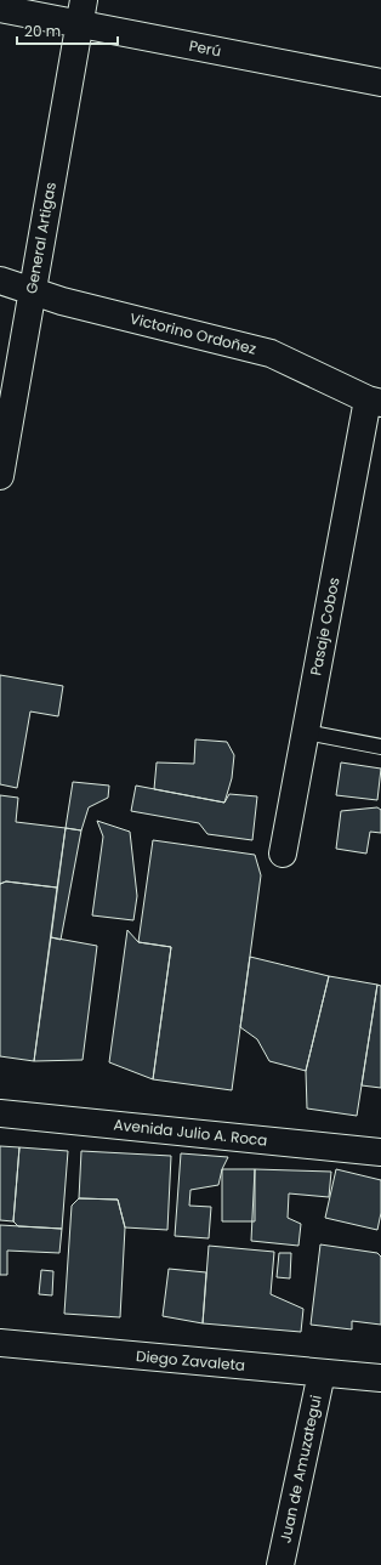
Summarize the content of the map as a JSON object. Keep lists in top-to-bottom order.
{
  "streets": {
    "street": [
      "Perú",
      "General Artigas",
      "Victorino Ordoñez",
      "Pasaje Cobos",
      "Avenida Julio A. Roca",
      "Diego Zavaleta",
      "Juan de Amuzategui"
    ]
  },
  "crossings": [
    ["Perú", "General Artigas"],
    ["General Artigas", "Victorino Ordoñez"],
    ["Victorino Ordoñez", "Pasaje Cobos"],
    ["Diego Zavaleta", "Juan de Amuzategui"]
  ],
  "scale_bar": "20 m"
}
